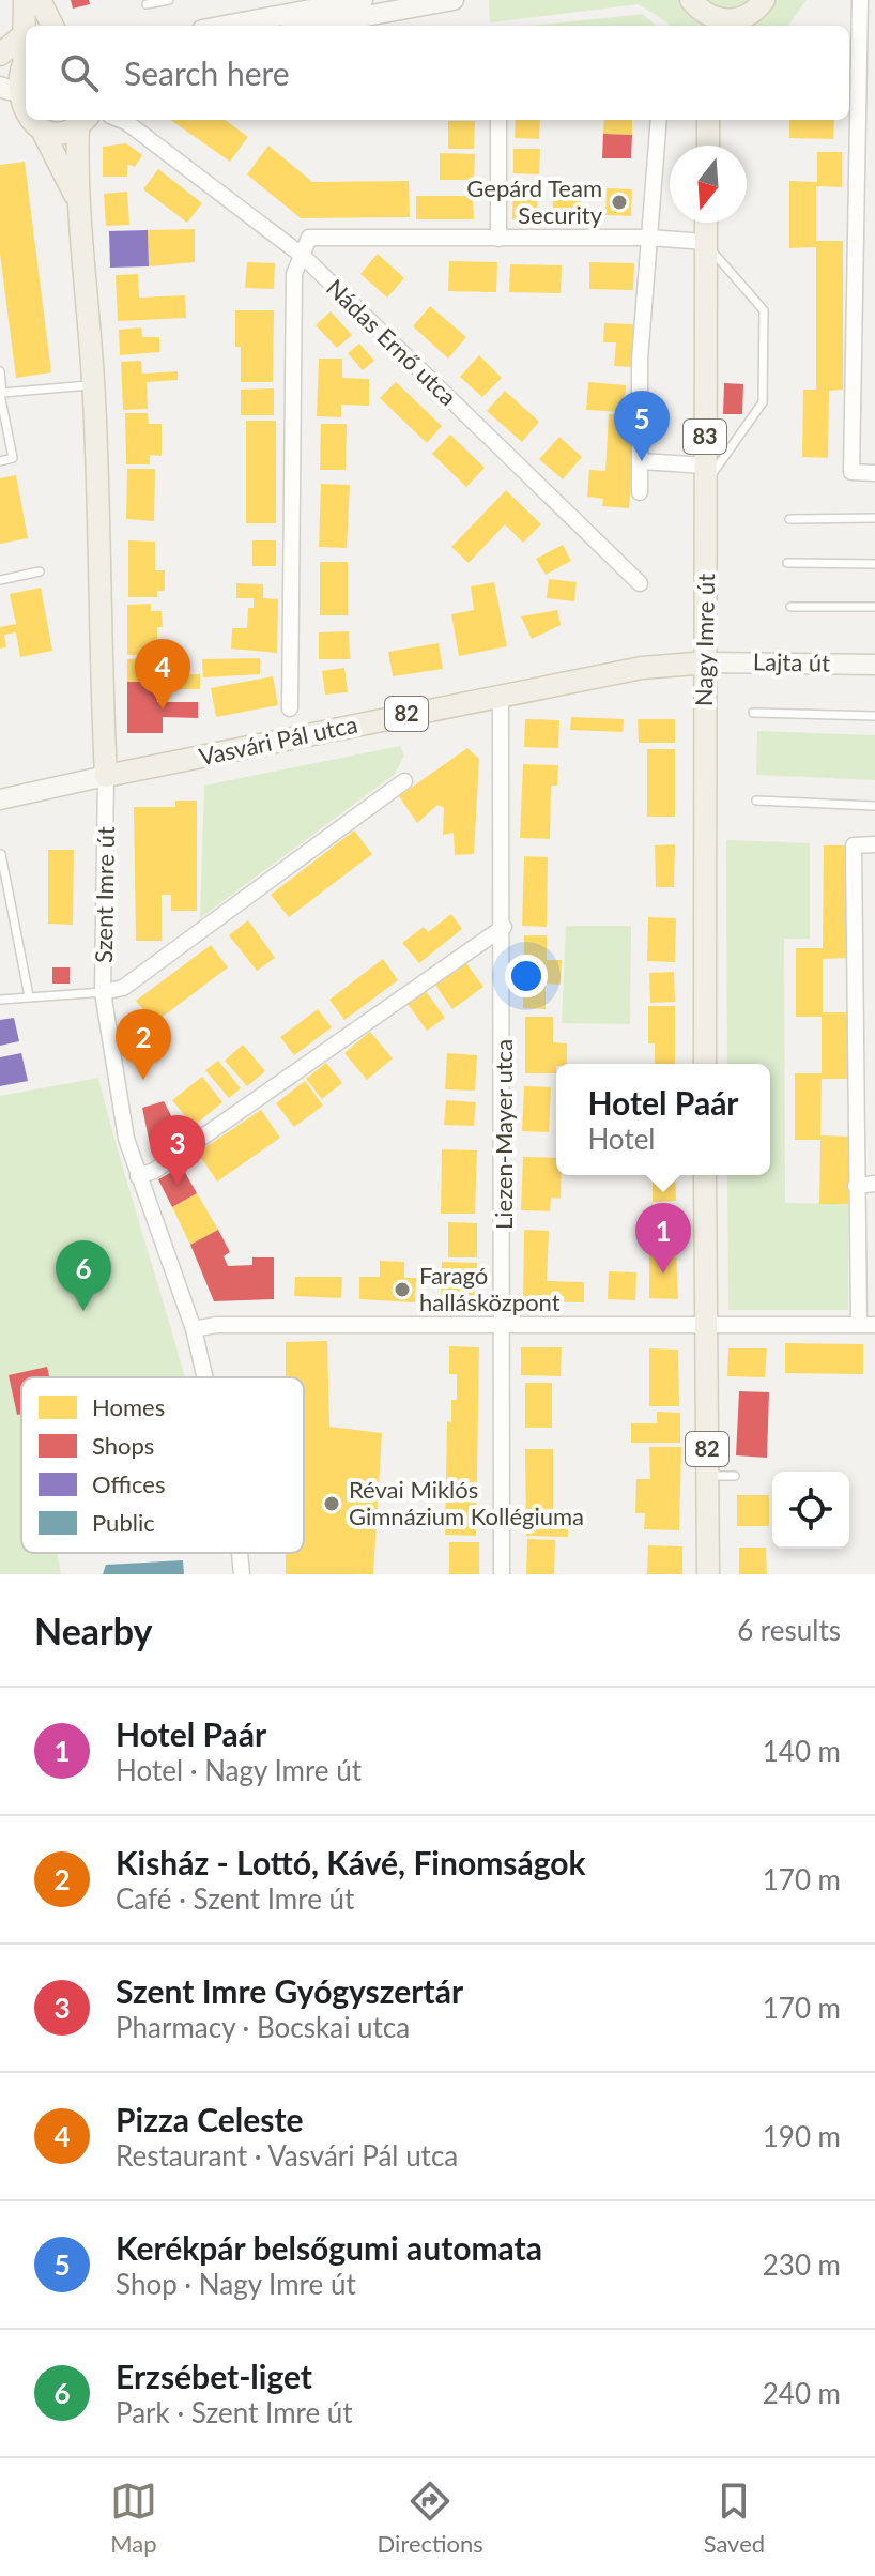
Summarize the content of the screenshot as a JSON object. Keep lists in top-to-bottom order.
{
  "streets": {
    "main road": [
      "83",
      "Nagy Imre út",
      "82",
      "Vasvári Pál utca",
      "Szent Imre út"
    ],
    "street": ["Nádas Ernő utca", "Lajta út", "Liezen-Mayer utca"]
  },
  "crossings": [
    ["Nagy Imre út", "Lajta út"],
    ["Nagy Imre út", "Vasvári Pál utca"],
    ["Lajta út", "Vasvári Pál utca"],
    ["Vasvári Pál utca", "Szent Imre út"],
    ["Vasvári Pál utca", "Liezen-Mayer utca"]
  ],
  "places": ["Gepárd Team Security", "Faragó hallásközpont", "Révai Miklós Gimnázium Kollégiuma"],
  "legend": [
    "Homes",
    "Shops",
    "Offices",
    "Public"
  ],
  "north": "bottom",
  "page": {
    "search": "Search here",
    "pins": [
      "5",
      "4",
      "2",
      "3",
      "1",
      "6"
    ],
    "popup": ["Hotel Paár", "Hotel"],
    "heading": ["Nearby", "6 results"],
    "list": [
      {
        "mark": "1",
        "name": "Hotel Paár",
        "note": "Hotel · Nagy Imre út",
        "value": "140 m"
      },
      {
        "mark": "2",
        "name": "Kisház - Lottó, Kávé, Finomságok",
        "note": "Café · Szent Imre út",
        "value": "170 m"
      },
      {
        "mark": "3",
        "name": "Szent Imre Gyógyszertár",
        "note": "Pharmacy · Bocskai utca",
        "value": "170 m"
      },
      {
        "mark": "4",
        "name": "Pizza Celeste",
        "note": "Restaurant · Vasvári Pál utca",
        "value": "190 m"
      },
      {
        "mark": "5",
        "name": "Kerékpár belsőgumi automata",
        "note": "Shop · Nagy Imre út",
        "value": "230 m"
      },
      {
        "mark": "6",
        "name": "Erzsébet-liget",
        "note": "Park · Szent Imre út",
        "value": "240 m"
      }
    ],
    "nav": ["Map", "Directions", "Saved"]
  }
}
